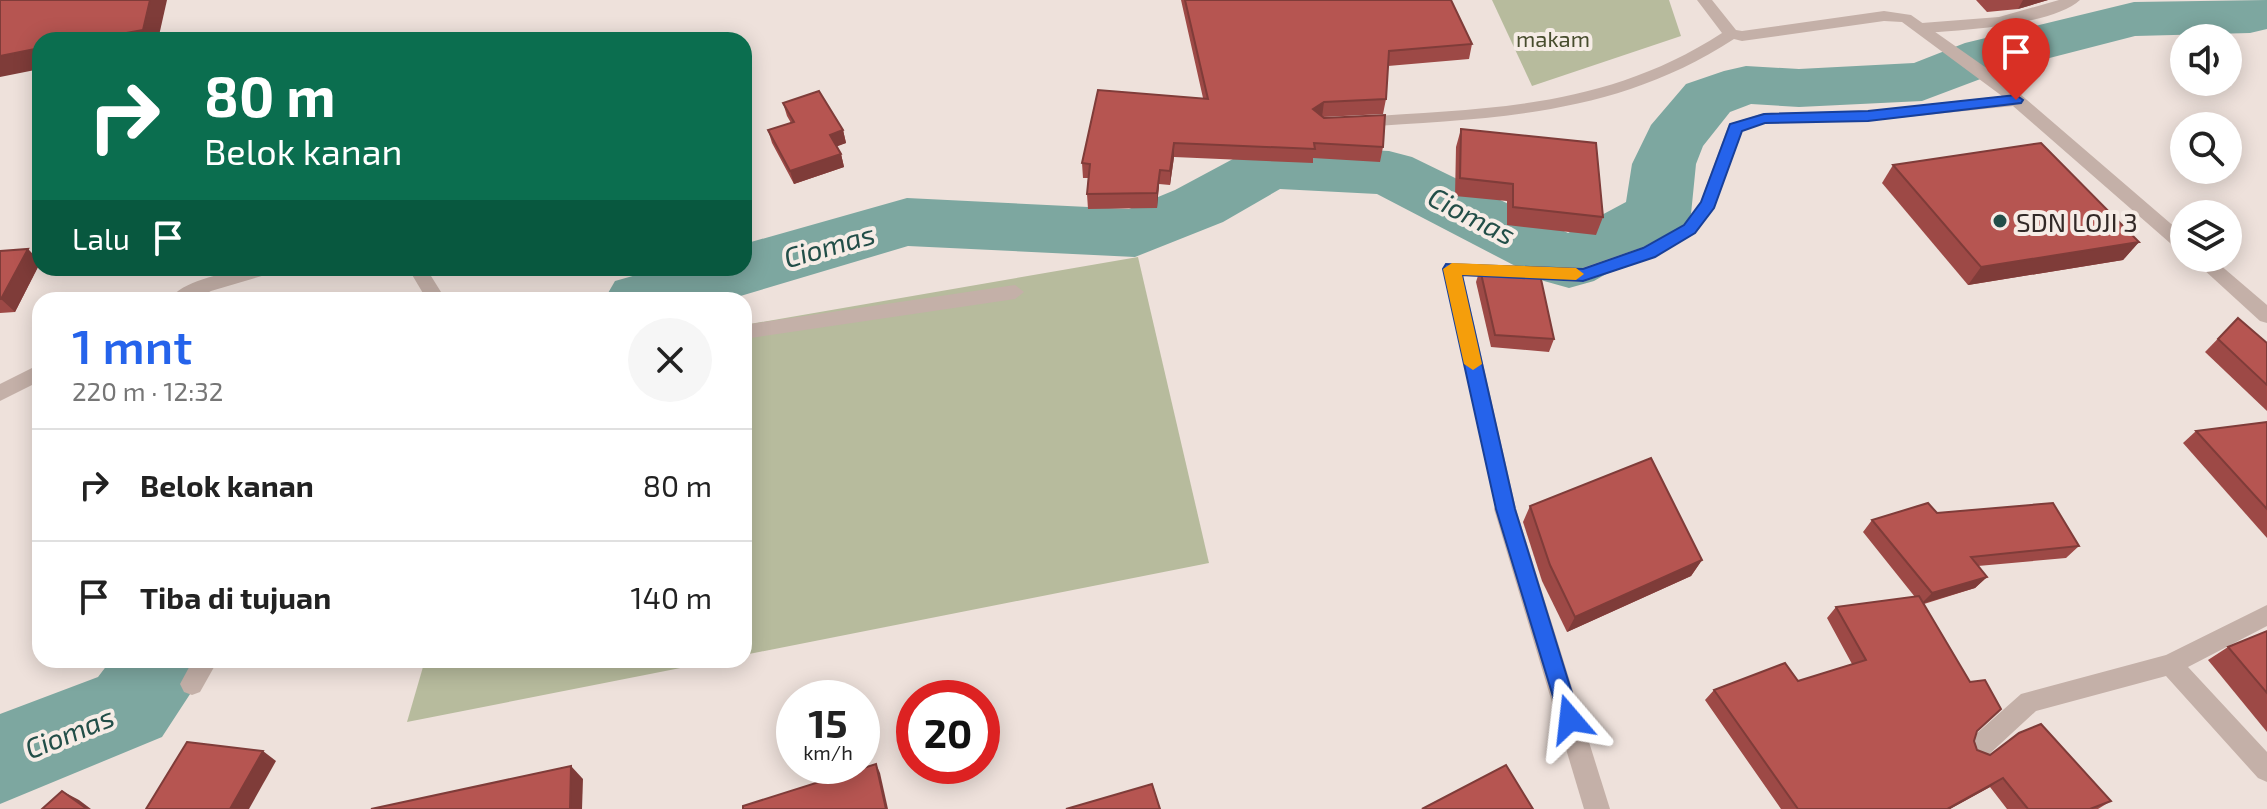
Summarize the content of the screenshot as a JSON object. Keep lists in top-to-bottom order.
{
  "water": ["Ciomas"],
  "parks": ["makam"],
  "places": ["SDN LOJI 3"],
  "page": {
    "turn": ["80 m", "Belok kanan"],
    "then": "Lalu",
    "heading": ["1 mnt", "220 m · 12:32"],
    "list": [
      {
        "name": "Belok kanan",
        "value": "80 m"
      },
      {
        "name": "Tiba di tujuan",
        "value": "140 m"
      }
    ],
    "speed": "15 km/h",
    "limit": "20"
  }
}
